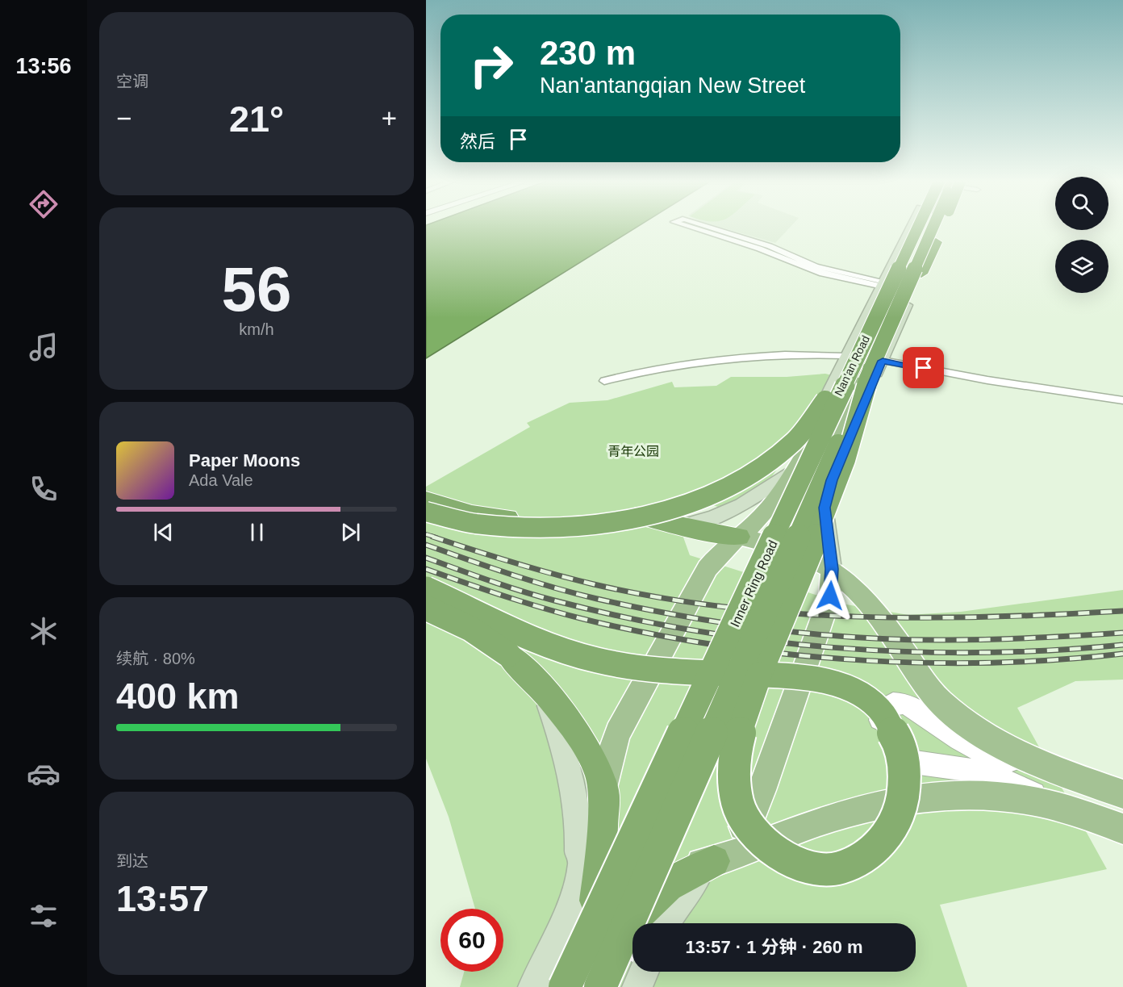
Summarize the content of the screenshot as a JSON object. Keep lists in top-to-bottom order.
{
  "streets": {
    "highway": ["Inner Ring Road"],
    "main road": ["Nan'an Road"]
  },
  "crossings": [
    ["Nan'an Road", "Inner Ring Road"]
  ],
  "parks": ["青年公园"],
  "page": {
    "tabs": "13:56",
    "tile": [
      "空调",
      ["56", "km/h"],
      ["续航 · 80%", "400 km"],
      ["到达", "13:57"]
    ],
    "turn": ["230 m", "Nan'antangqian New Street"],
    "heat": ["−", "21°", "+"],
    "then": "然后",
    "song": ["Paper Moons", "Ada Vale"],
    "limit": "60",
    "trip": "13:57 · 1 分钟 · 260 m"
  }
}
